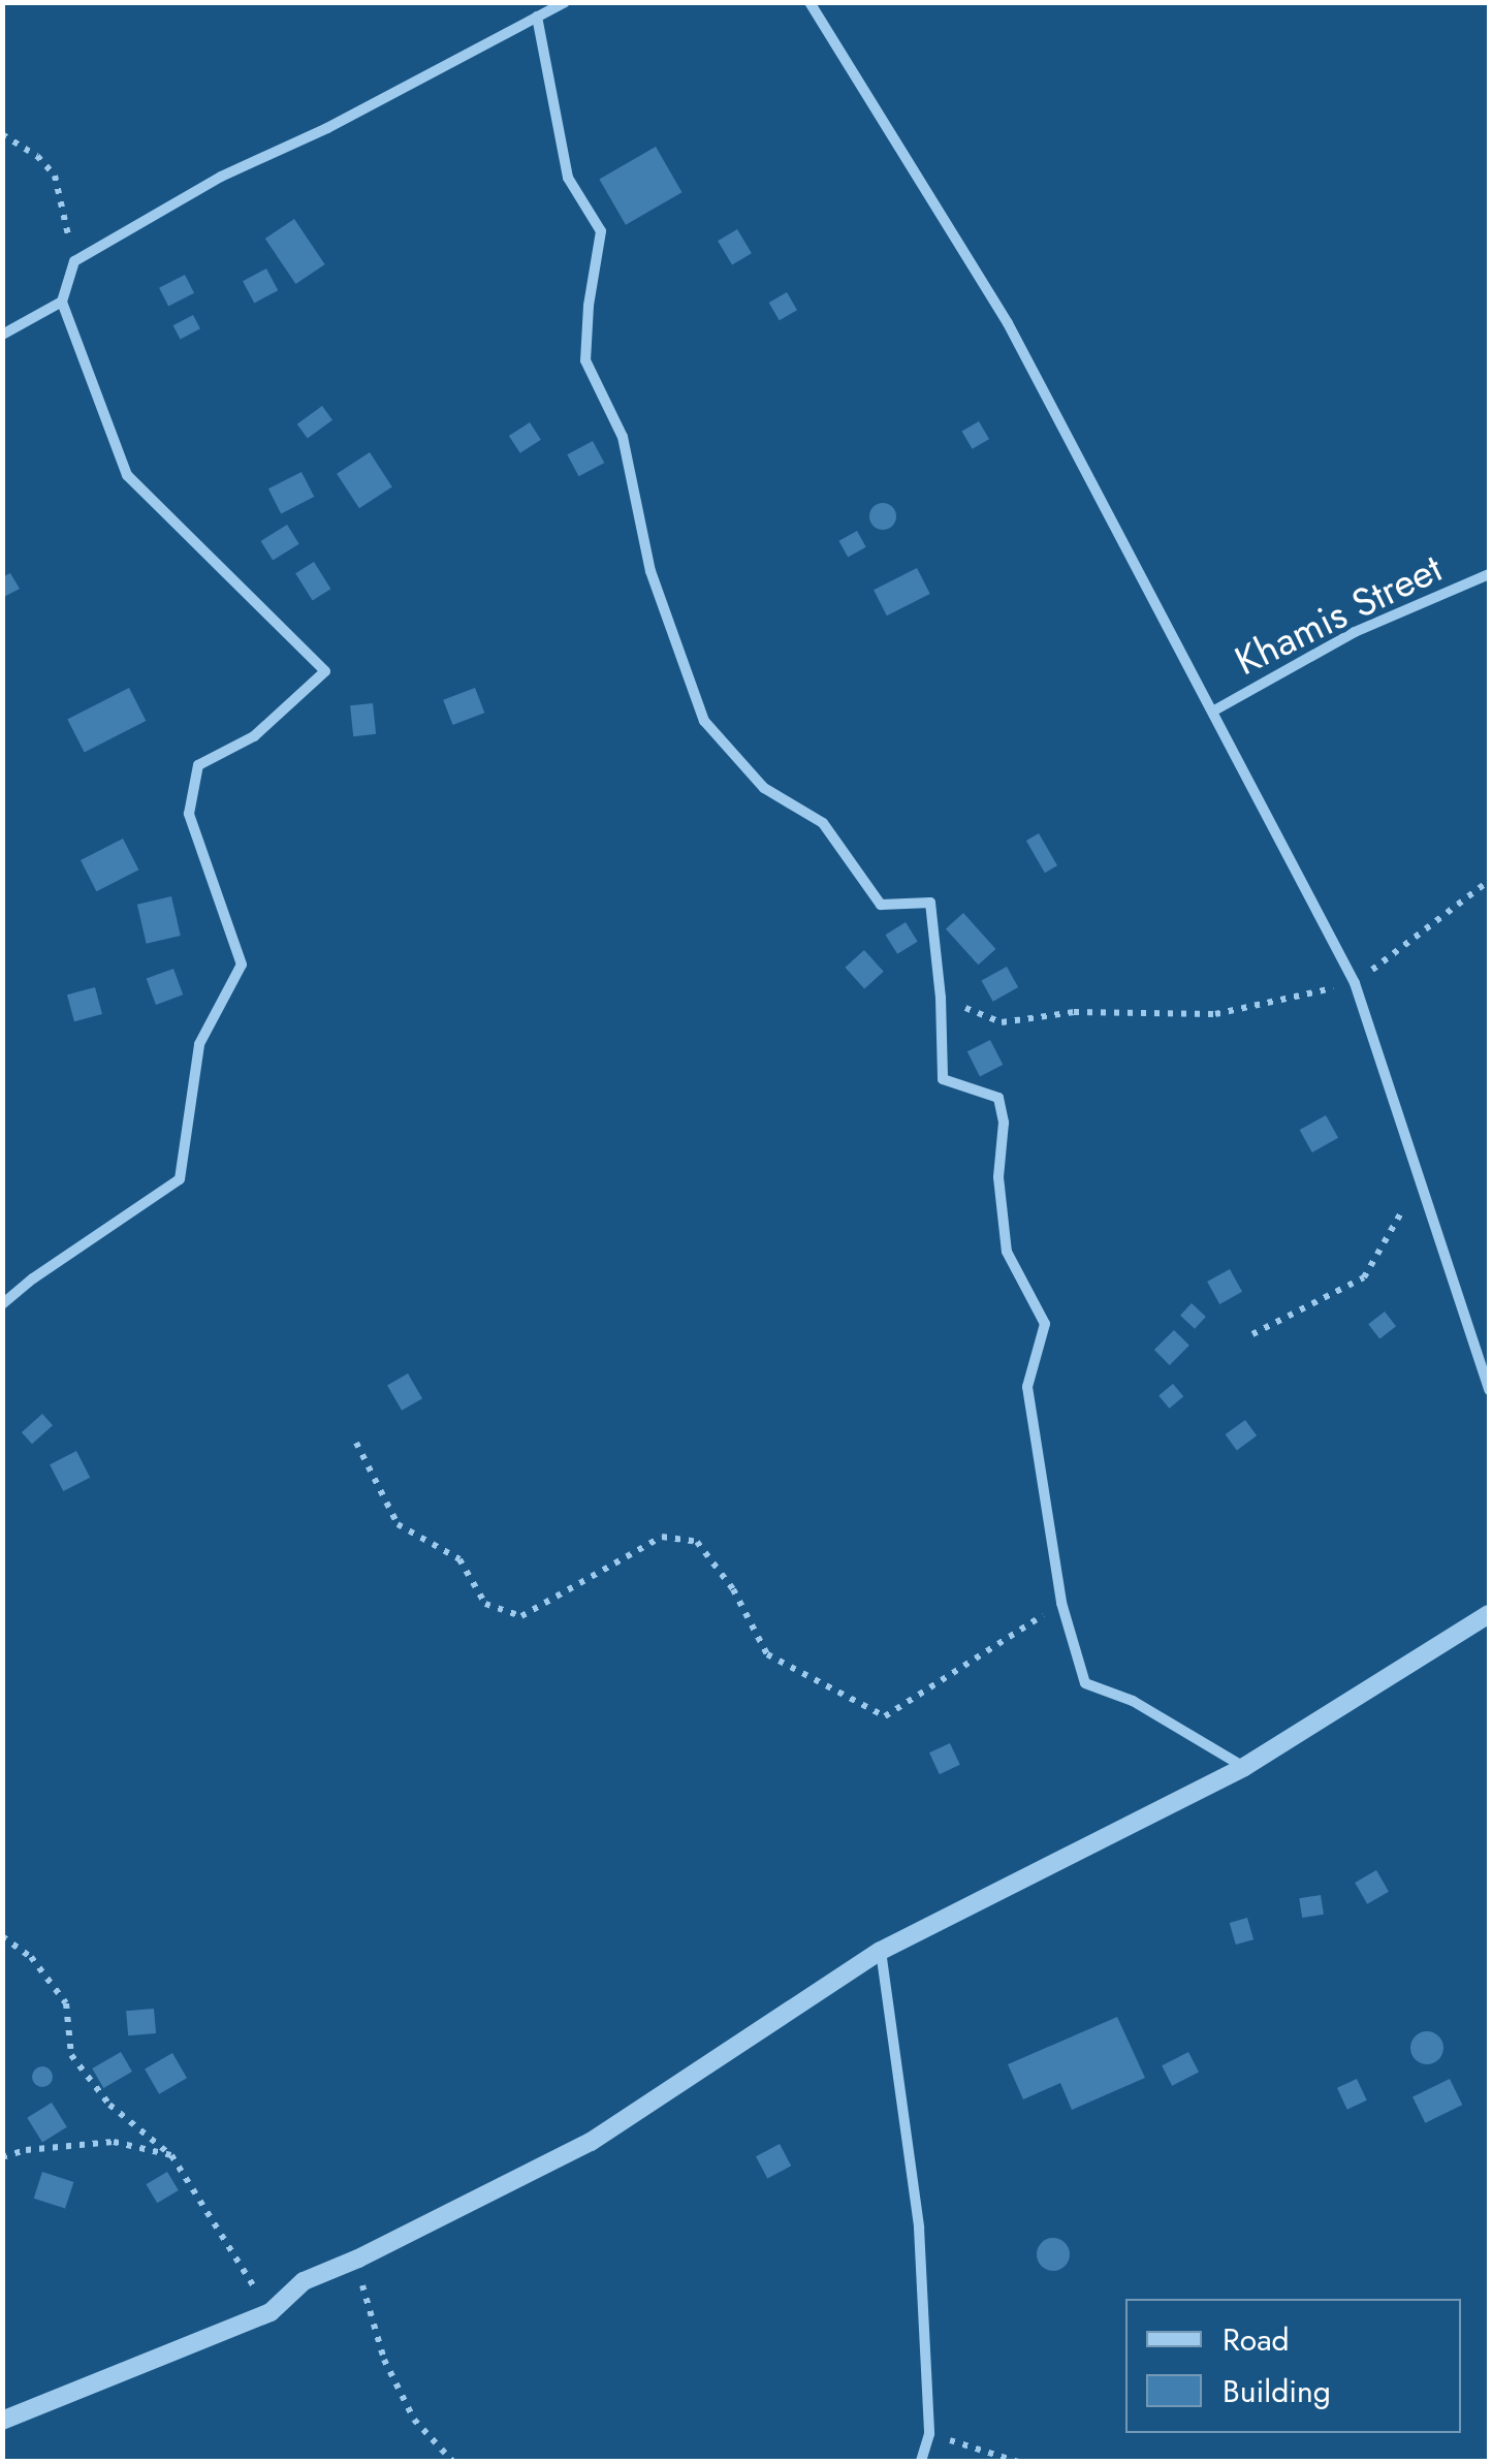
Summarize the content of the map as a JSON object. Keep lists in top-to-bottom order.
{
  "streets": {
    "street": ["Khamis Street"]
  },
  "legend": ["Road", "Building"]
}
